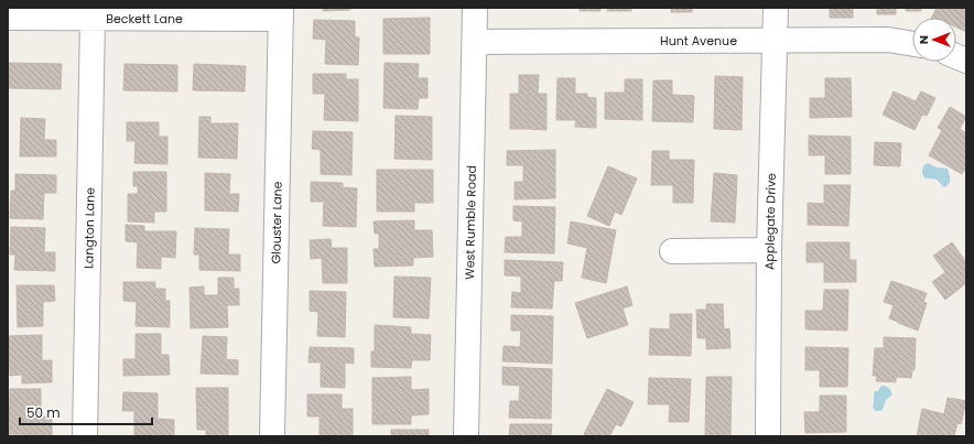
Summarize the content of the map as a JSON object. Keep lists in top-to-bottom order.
{
  "streets": {
    "street": [
      "Beckett Lane",
      "Hunt Avenue",
      "Applegate Drive",
      "Glouster Lane",
      "West Rumble Road",
      "Langton Lane"
    ]
  },
  "crossings": [
    ["Beckett Lane", "Glouster Lane"],
    ["Beckett Lane", "Langton Lane"],
    ["Hunt Avenue", "Applegate Drive"],
    ["Hunt Avenue", "West Rumble Road"]
  ],
  "scale_bar": "50 m",
  "north": "left"
}
